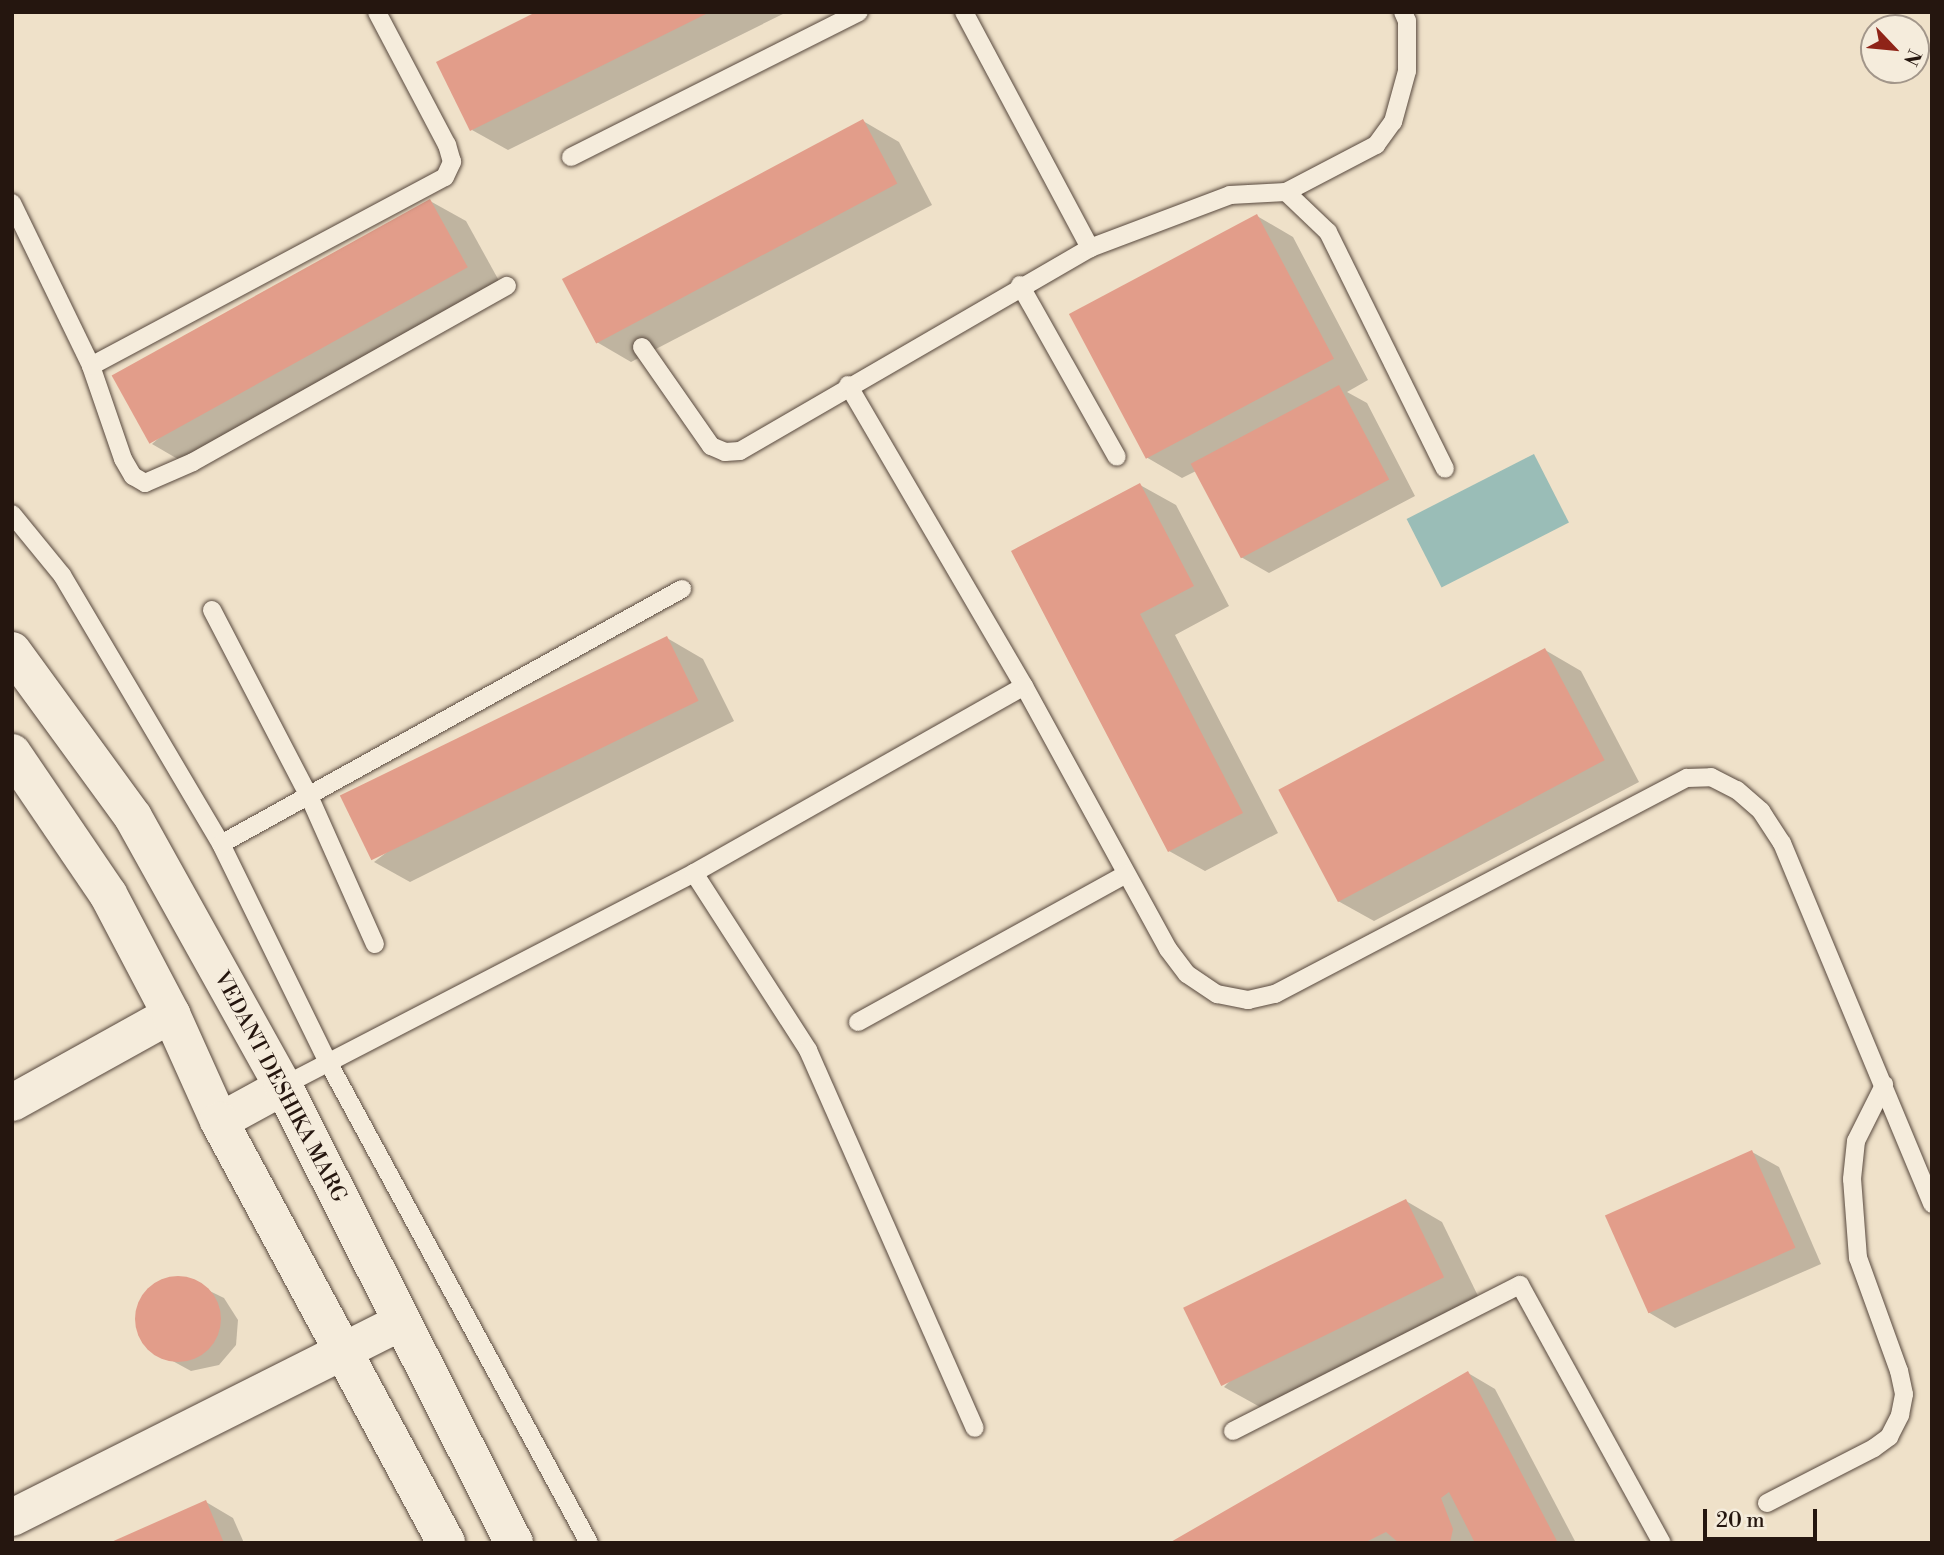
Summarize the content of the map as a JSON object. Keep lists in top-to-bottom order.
{
  "streets": {
    "main road": ["VEDANT DESHIKA MARG"]
  },
  "scale_bar": "20 m",
  "north": "bottom right"
}
